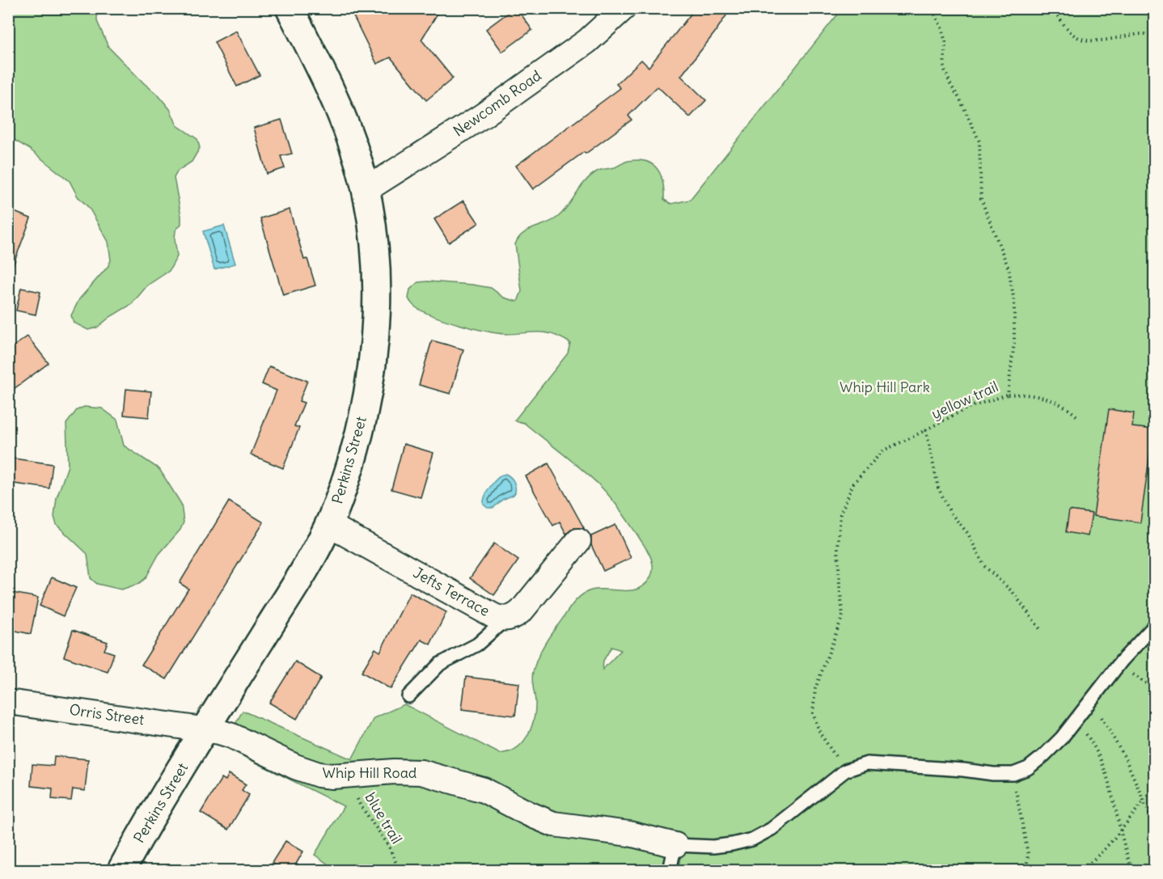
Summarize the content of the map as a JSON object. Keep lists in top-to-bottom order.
{
  "streets": {
    "street": [
      "Newcomb Road",
      "Perkins Street",
      "Jefts Terrace",
      "Orris Street",
      "Whip Hill Road"
    ],
    "path": ["yellow trail", "blue trail"]
  },
  "crossings": [
    ["Newcomb Road", "Perkins Street"],
    ["Perkins Street", "Jefts Terrace"],
    ["Perkins Street", "Orris Street"],
    ["Perkins Street", "Whip Hill Road"],
    ["Orris Street", "Whip Hill Road"],
    ["Whip Hill Road", "blue trail"]
  ],
  "parks": ["Whip Hill Park"]
}
